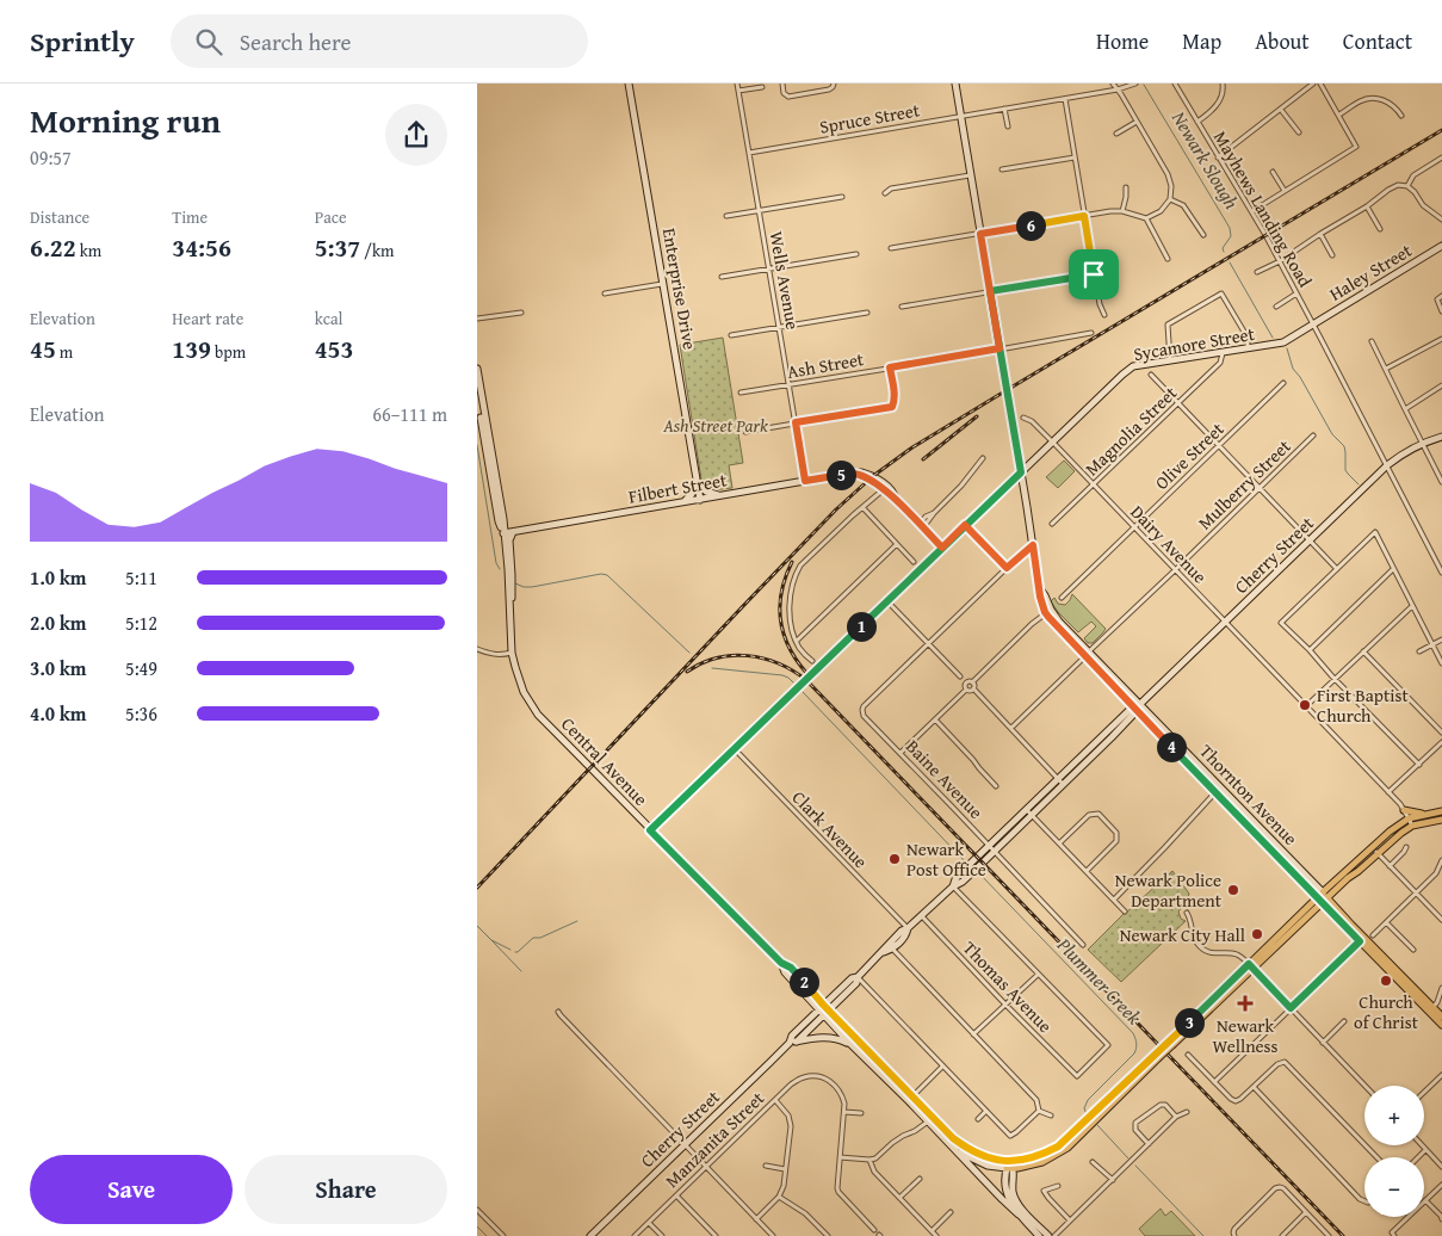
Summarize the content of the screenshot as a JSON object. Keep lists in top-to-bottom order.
{
  "streets": {
    "main road": ["Thornton Avenue"],
    "street": [
      "Spruce Street",
      "Mayhews Landing Road",
      "Haley Street",
      "Wells Avenue",
      "Enterprise Drive",
      "Sycamore Street",
      "Ash Street",
      "Magnolia Street",
      "Olive Street",
      "Mulberry Street",
      "Filbert Street",
      "Dairy Avenue",
      "Cherry Street",
      "Central Avenue",
      "Baine Avenue",
      "Clark Avenue",
      "Thomas Avenue",
      "Manzanita Street"
    ]
  },
  "crossings": [
    ["Spruce Street", "Wells Avenue"],
    ["Mayhews Landing Road", "Haley Street"],
    ["Mayhews Landing Road", "Sycamore Street"],
    ["Mayhews Landing Road", "Cherry Street"],
    ["Haley Street", "Sycamore Street"],
    ["Wells Avenue", "Ash Street"],
    ["Wells Avenue", "Filbert Street"],
    ["Enterprise Drive", "Filbert Street"],
    ["Sycamore Street", "Magnolia Street"],
    ["Sycamore Street", "Dairy Avenue"],
    ["Sycamore Street", "Central Avenue"],
    ["Sycamore Street", "Clark Avenue"],
    ["Magnolia Street", "Dairy Avenue"],
    ["Olive Street", "Dairy Avenue"],
    ["Mulberry Street", "Dairy Avenue"],
    ["Mulberry Street", "Thornton Avenue"],
    ["Filbert Street", "Central Avenue"],
    ["Dairy Avenue", "Cherry Street"],
    ["Cherry Street", "Central Avenue"],
    ["Cherry Street", "Baine Avenue"],
    ["Cherry Street", "Thornton Avenue"],
    ["Cherry Street", "Clark Avenue"],
    ["Cherry Street", "Thomas Avenue"]
  ],
  "water": ["Newark Slough", "Plummer Creek"],
  "parks": ["Ash Street Park"],
  "places": {
    "other": [
      "First Baptist Church",
      "Newark Post Office",
      "Newark Police Department",
      "Newark City Hall",
      "Church of Christ"
    ],
    "health": ["Newark Wellness"]
  },
  "page": {
    "header": "Sprintly",
    "search": "Search here",
    "nav": [
      "Home",
      "Map",
      "About",
      "Contact"
    ],
    "heading": ["Morning run", "09:57"],
    "stats": [
      ["Distance", "6.22 km"],
      ["Time", "34:56"],
      ["Pace", "5:37 /km"],
      ["Elevation", "45 m"],
      ["Heart rate", "139 bpm"],
      ["kcal", "453"]
    ],
    "pins": [
      "6",
      "5",
      "1",
      "4",
      "2",
      "3"
    ],
    "chart": ["Elevation", "66–111 m"],
    "list": [
      {
        "name": "1.0 km",
        "note": "5:11"
      },
      {
        "name": "2.0 km",
        "note": "5:12"
      },
      {
        "name": "3.0 km",
        "note": "5:49"
      },
      {
        "name": "4.0 km",
        "note": "5:36"
      }
    ],
    "map_buttons": ["+", "−"],
    "buttons": ["Save", "Share"]
  }
}
